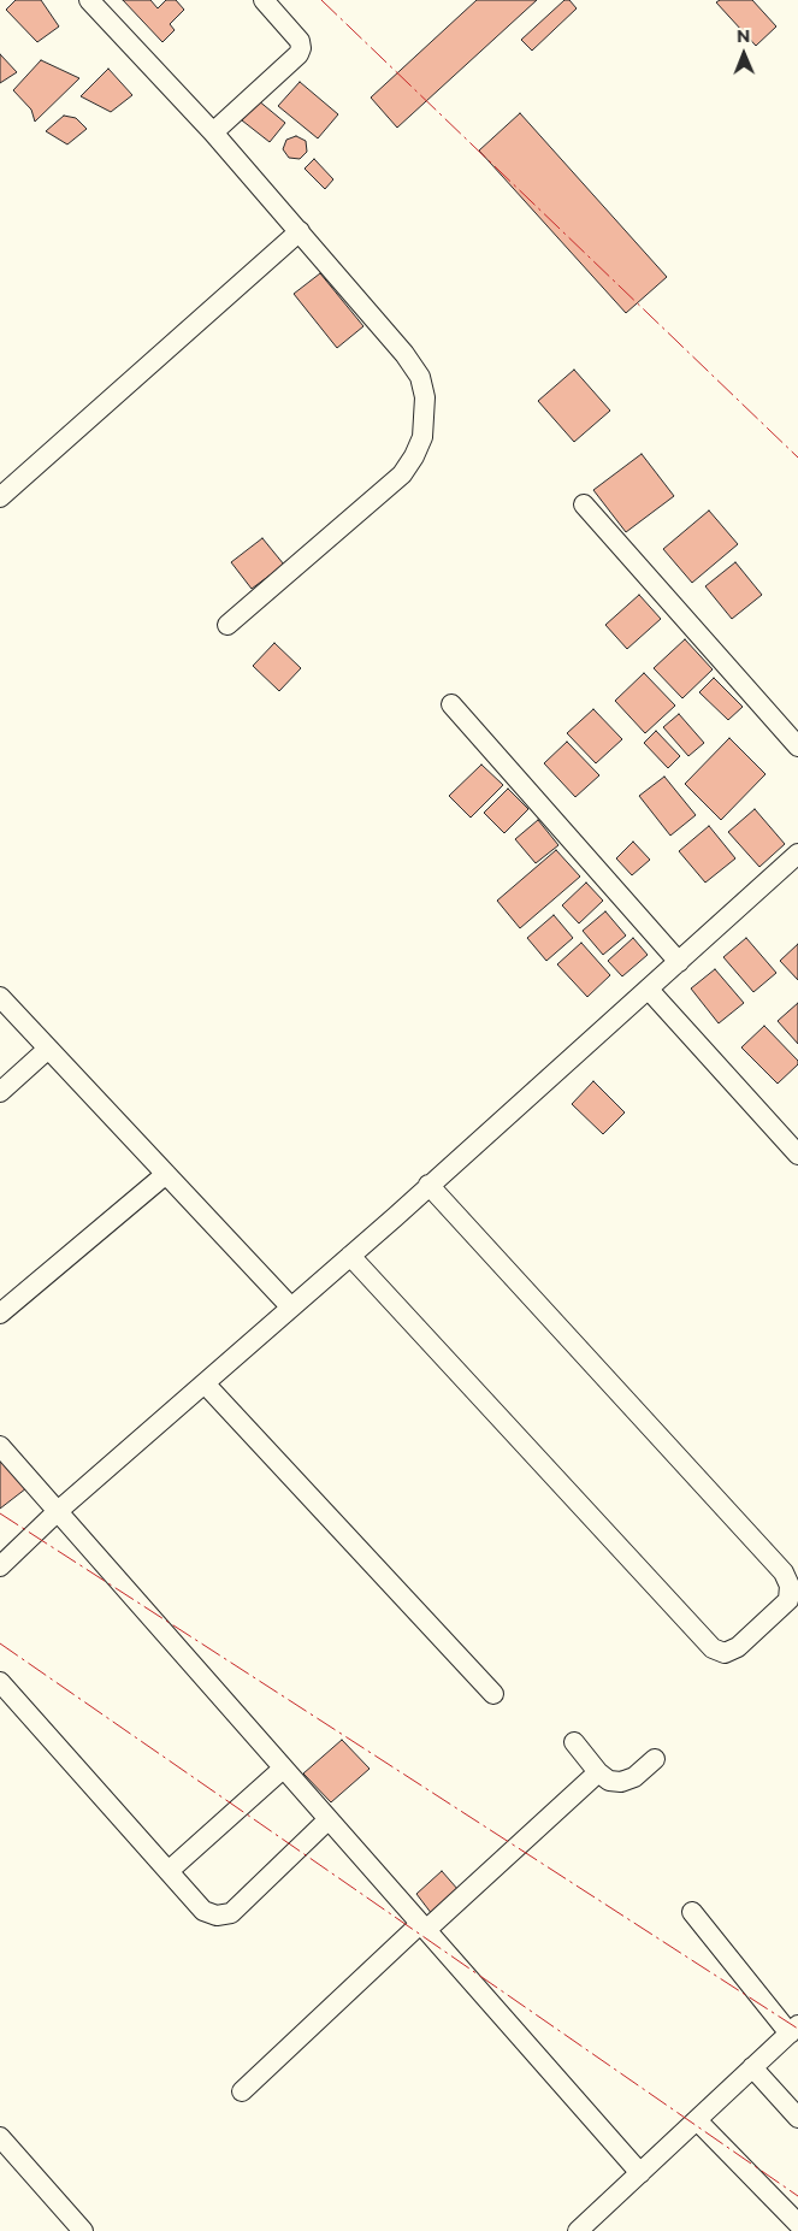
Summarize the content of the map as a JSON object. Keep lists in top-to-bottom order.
{
  "north": "top"
}
